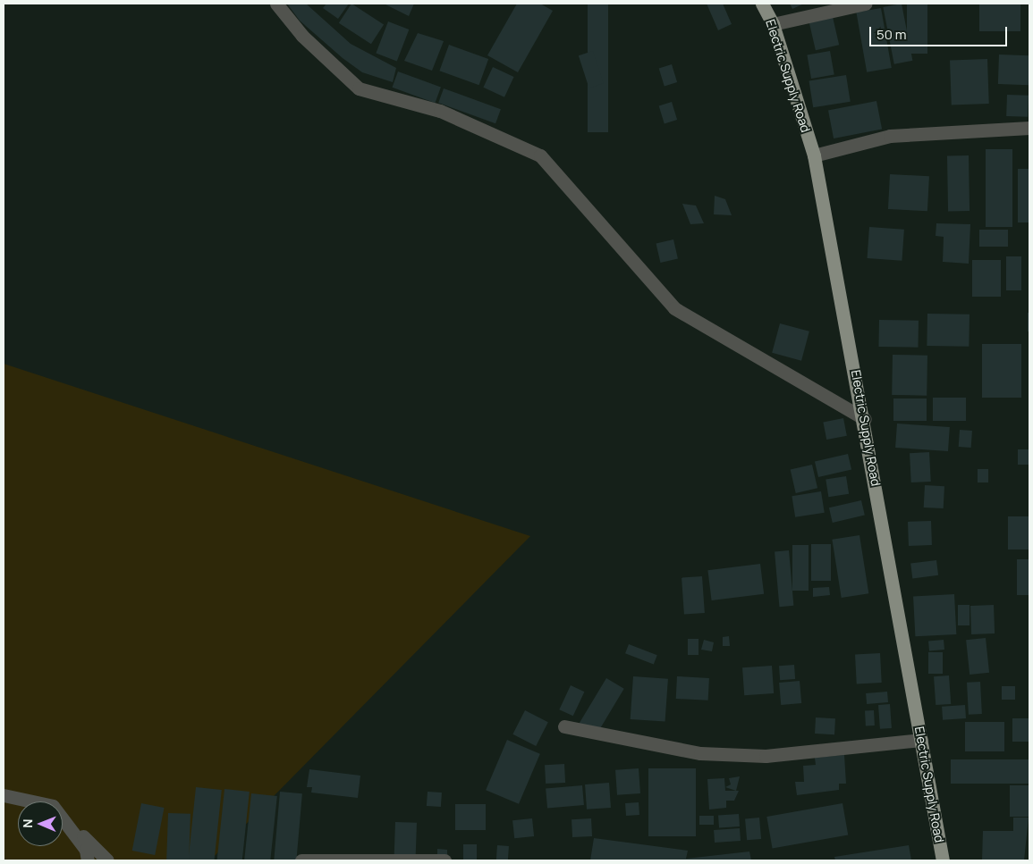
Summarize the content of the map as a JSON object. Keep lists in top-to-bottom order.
{
  "streets": {
    "main road": ["Electric Supply Road"]
  },
  "scale_bar": "50 m",
  "north": "left"
}
